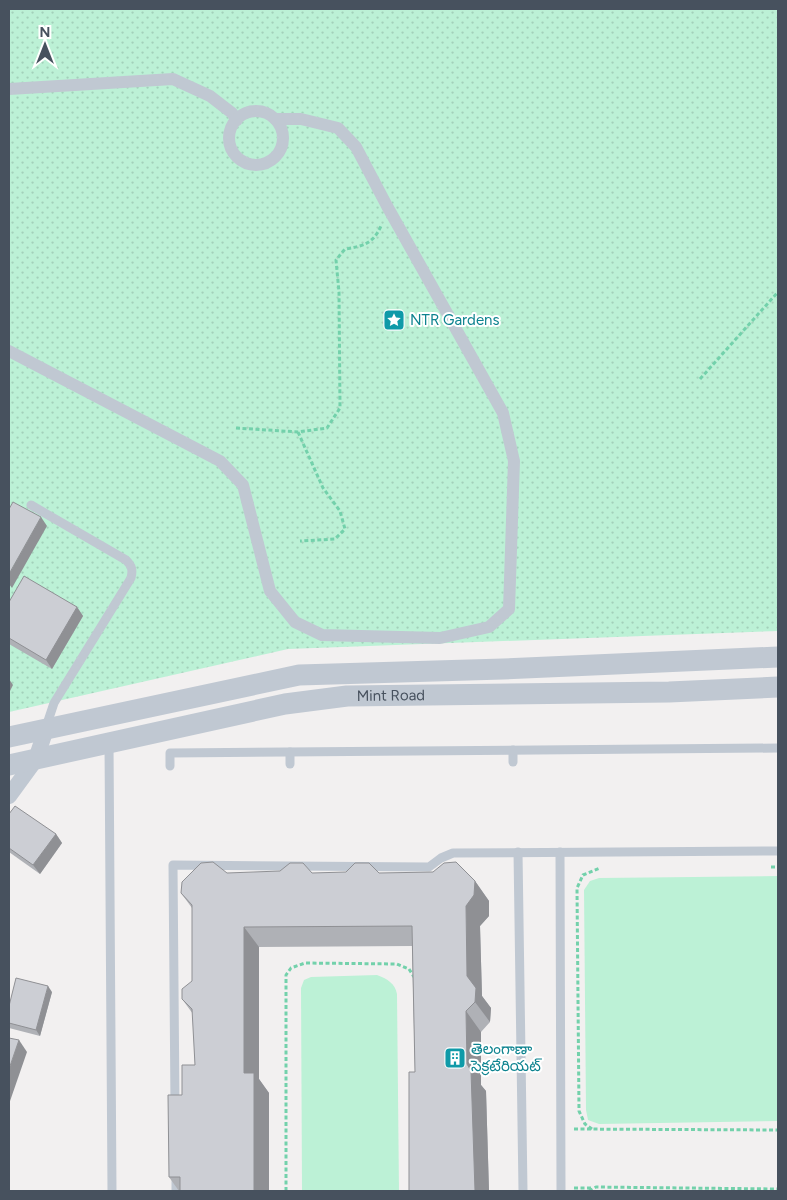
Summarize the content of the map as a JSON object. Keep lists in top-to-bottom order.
{
  "streets": {
    "street": ["Mint Road"]
  },
  "places": {
    "place": ["NTR Gardens"],
    "building": ["తెలంగాణా సెక్రటేరియట్"]
  },
  "north": "top"
}
